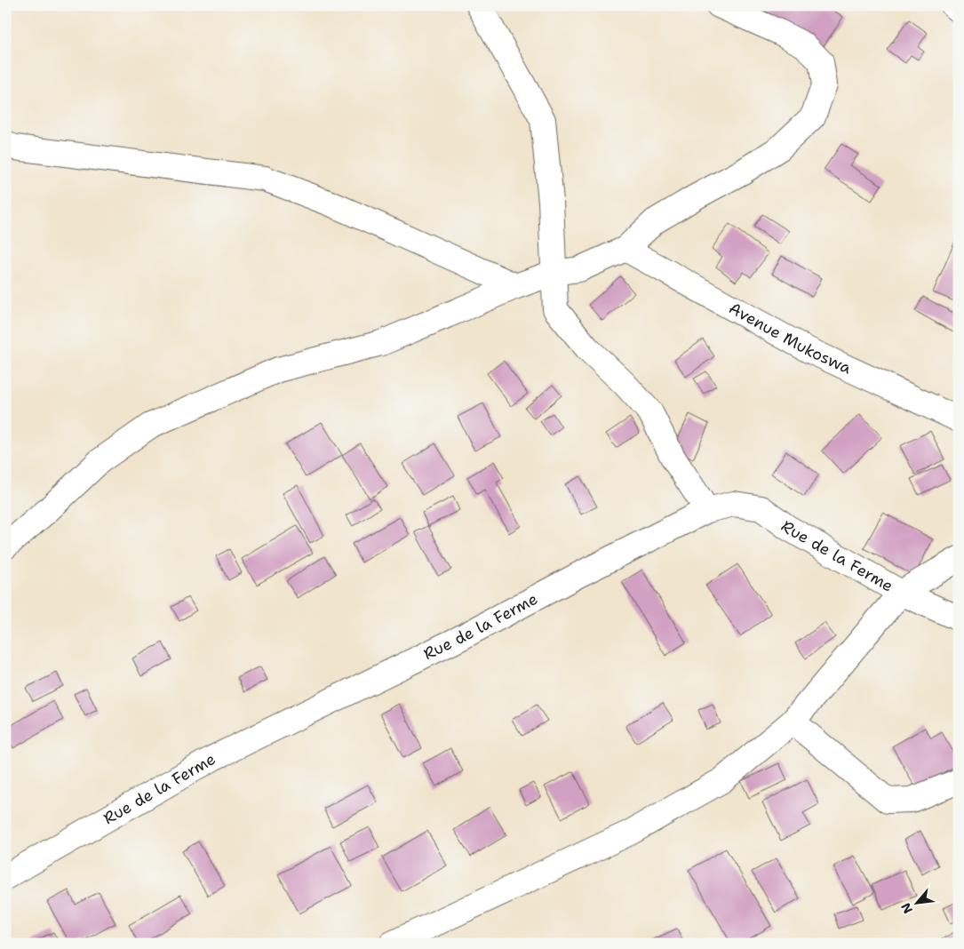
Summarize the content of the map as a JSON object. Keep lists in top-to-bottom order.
{
  "streets": {
    "street": ["Avenue Mukoswa", "Rue de la Ferme"]
  },
  "north": "bottom left"
}
